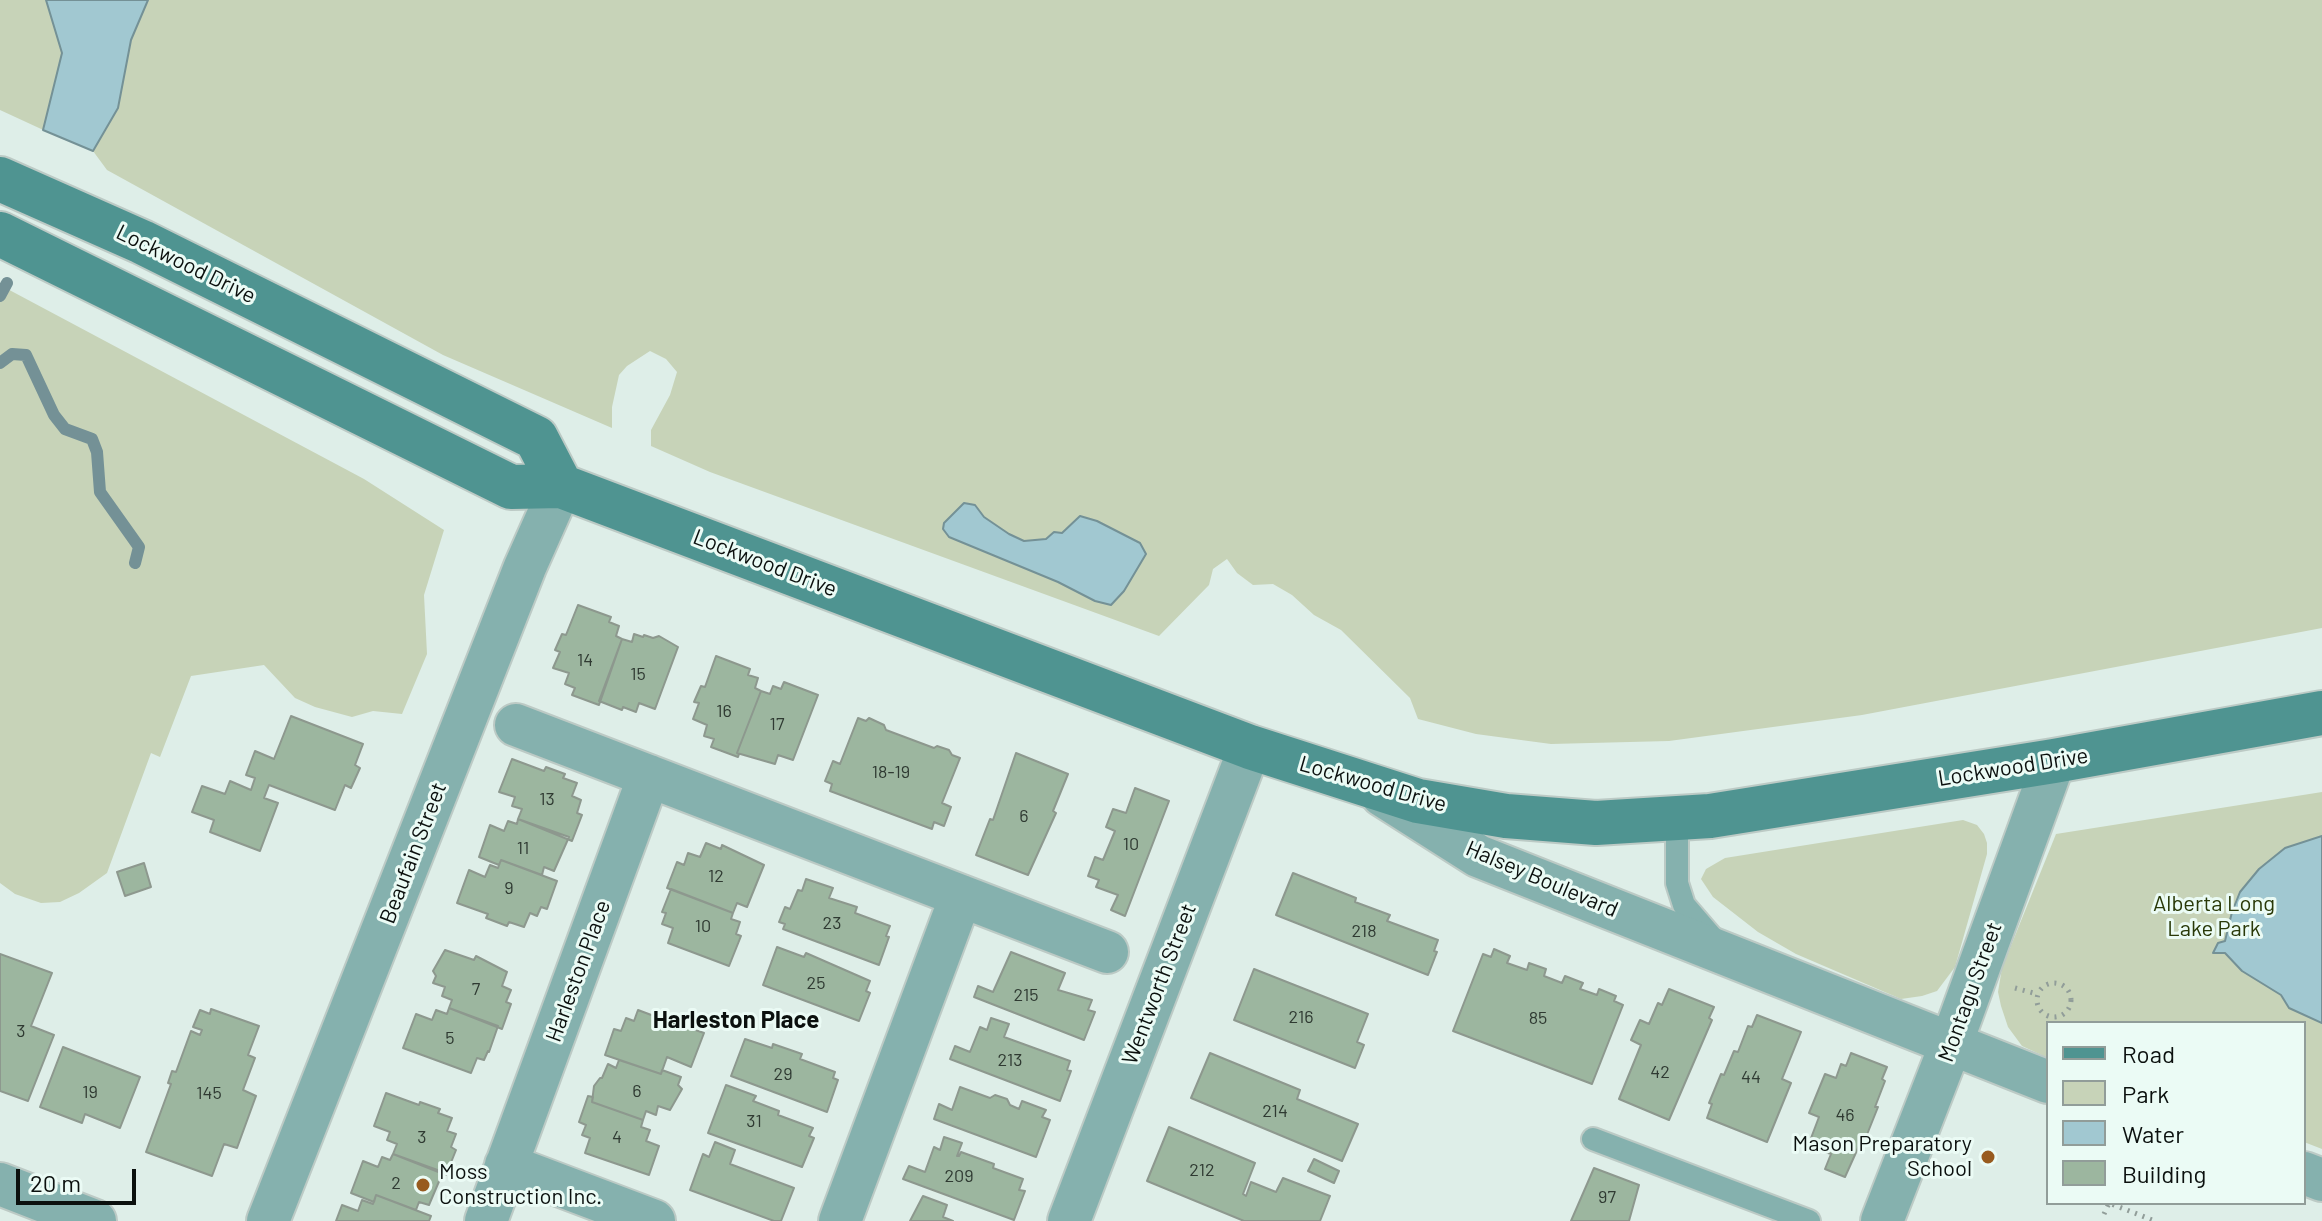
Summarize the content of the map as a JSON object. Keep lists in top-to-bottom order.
{
  "streets": {
    "main road": ["Lockwood Drive"],
    "street": [
      "Beaufain Street",
      "Halsey Boulevard",
      "Harleston Place",
      "Wentworth Street",
      "Montagu Street"
    ]
  },
  "crossings": [
    ["Lockwood Drive", "Beaufain Street"],
    ["Lockwood Drive", "Halsey Boulevard"],
    ["Lockwood Drive", "Wentworth Street"],
    ["Lockwood Drive", "Montagu Street"],
    ["Halsey Boulevard", "Montagu Street"]
  ],
  "districts": ["Harleston Place"],
  "parks": ["Alberta Long Lake Park"],
  "places": ["Mason Preparatory School", "Moss Construction Inc."],
  "house_numbers": [
    "14",
    "15",
    "16",
    "17",
    "18-19",
    "13",
    "6",
    "10",
    "11",
    "12",
    "9",
    "23",
    "10",
    "218",
    "25",
    "7",
    "215",
    "216",
    "85",
    "3",
    "5",
    "213",
    "42",
    "29",
    "44",
    "6",
    "19",
    "145",
    "214",
    "46",
    "31",
    "3",
    "4",
    "212",
    "209",
    "2",
    "97"
  ],
  "legend": [
    "Road",
    "Park",
    "Water",
    "Building"
  ],
  "scale_bar": "20 m"
}
